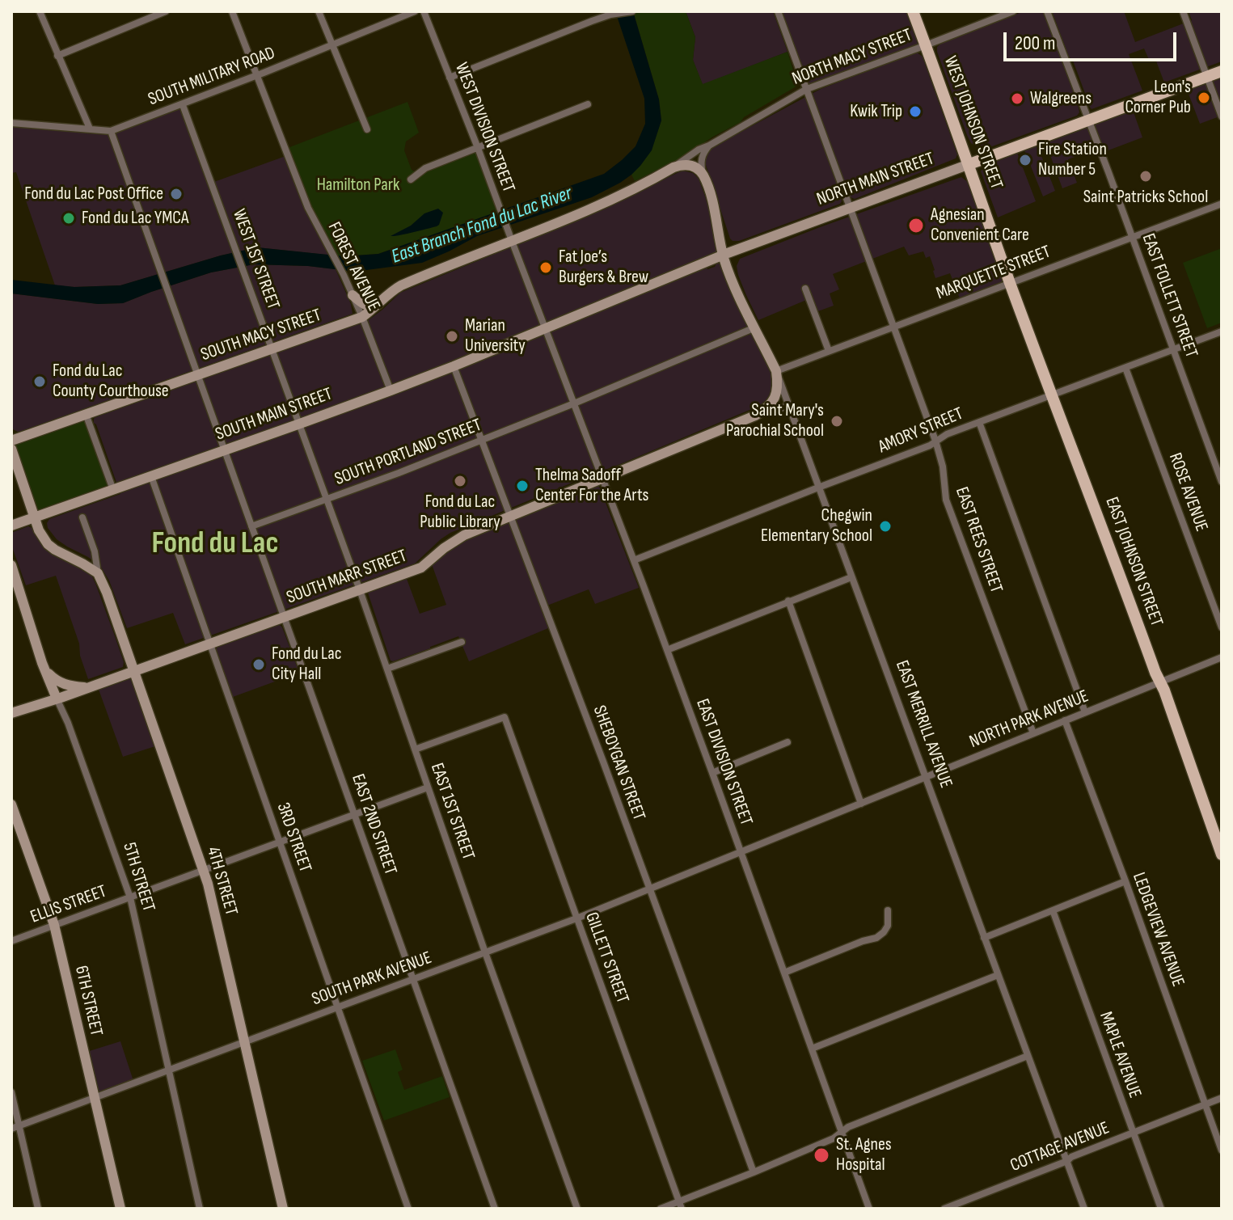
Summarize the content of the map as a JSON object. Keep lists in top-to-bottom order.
{
  "streets": {
    "main road": [
      "NORTH MACY STREET",
      "WEST JOHNSON STREET",
      "NORTH MAIN STREET",
      "SOUTH MACY STREET",
      "SOUTH MAIN STREET",
      "EAST JOHNSON STREET",
      "SOUTH MARR STREET",
      "EAST MERRILL AVENUE",
      "5TH STREET",
      "4TH STREET",
      "6TH STREET"
    ],
    "street": [
      "SOUTH MILITARY ROAD",
      "WEST DIVISION STREET",
      "WEST 1ST STREET",
      "FOREST AVENUE",
      "MARQUETTE STREET",
      "EAST FOLLETT STREET",
      "AMORY STREET",
      "SOUTH PORTLAND STREET",
      "ROSE AVENUE",
      "EAST REES STREET",
      "NORTH PARK AVENUE",
      "EAST DIVISION STREET",
      "SHEBOYGAN STREET",
      "EAST 1ST STREET",
      "EAST 2ND STREET",
      "3RD STREET",
      "ELLIS STREET",
      "LEDGEVIEW AVENUE",
      "GILLETT STREET",
      "SOUTH PARK AVENUE",
      "MAPLE AVENUE",
      "COTTAGE AVENUE"
    ]
  },
  "crossings": [
    ["NORTH MACY STREET", "WEST JOHNSON STREET"],
    ["NORTH MACY STREET", "WEST DIVISION STREET"],
    ["NORTH MACY STREET", "SOUTH MACY STREET"],
    ["NORTH MACY STREET", "EAST REES STREET"],
    ["SOUTH MILITARY ROAD", "WEST 1ST STREET"],
    ["SOUTH MILITARY ROAD", "FOREST AVENUE"],
    ["SOUTH MILITARY ROAD", "EAST 2ND STREET"],
    ["WEST JOHNSON STREET", "NORTH MAIN STREET"],
    ["WEST JOHNSON STREET", "MARQUETTE STREET"],
    ["WEST JOHNSON STREET", "EAST JOHNSON STREET"],
    ["WEST DIVISION STREET", "NORTH MAIN STREET"],
    ["WEST DIVISION STREET", "SOUTH MACY STREET"],
    ["WEST DIVISION STREET", "SOUTH MAIN STREET"],
    ["WEST DIVISION STREET", "EAST DIVISION STREET"],
    ["NORTH MAIN STREET", "EAST FOLLETT STREET"],
    ["NORTH MAIN STREET", "SOUTH MAIN STREET"],
    ["NORTH MAIN STREET", "EAST REES STREET"],
    ["NORTH MAIN STREET", "EAST MERRILL AVENUE"],
    ["NORTH MAIN STREET", "EAST DIVISION STREET"],
    ["WEST 1ST STREET", "SOUTH MACY STREET"],
    ["WEST 1ST STREET", "SOUTH MAIN STREET"],
    ["WEST 1ST STREET", "EAST 1ST STREET"],
    ["FOREST AVENUE", "SOUTH MACY STREET"],
    ["FOREST AVENUE", "SOUTH MAIN STREET"],
    ["MARQUETTE STREET", "EAST FOLLETT STREET"],
    ["MARQUETTE STREET", "EAST REES STREET"],
    ["MARQUETTE STREET", "EAST JOHNSON STREET"],
    ["MARQUETTE STREET", "EAST MERRILL AVENUE"],
    ["EAST FOLLETT STREET", "AMORY STREET"],
    ["SOUTH MACY STREET", "EAST 2ND STREET"],
    ["SOUTH MAIN STREET", "EAST DIVISION STREET"],
    ["SOUTH MAIN STREET", "SHEBOYGAN STREET"],
    ["SOUTH MAIN STREET", "EAST 1ST STREET"],
    ["SOUTH MAIN STREET", "EAST 2ND STREET"],
    ["SOUTH MAIN STREET", "3RD STREET"],
    ["AMORY STREET", "ROSE AVENUE"],
    ["AMORY STREET", "EAST REES STREET"],
    ["AMORY STREET", "EAST JOHNSON STREET"],
    ["AMORY STREET", "EAST MERRILL AVENUE"],
    ["AMORY STREET", "EAST DIVISION STREET"],
    ["SOUTH PORTLAND STREET", "EAST MERRILL AVENUE"],
    ["SOUTH PORTLAND STREET", "EAST DIVISION STREET"],
    ["SOUTH PORTLAND STREET", "SHEBOYGAN STREET"],
    ["SOUTH PORTLAND STREET", "EAST 1ST STREET"],
    ["SOUTH PORTLAND STREET", "EAST 2ND STREET"],
    ["EAST REES STREET", "NORTH PARK AVENUE"],
    ["EAST JOHNSON STREET", "NORTH PARK AVENUE"],
    ["SOUTH MARR STREET", "EAST MERRILL AVENUE"],
    ["SOUTH MARR STREET", "EAST DIVISION STREET"],
    ["SOUTH MARR STREET", "SHEBOYGAN STREET"],
    ["SOUTH MARR STREET", "EAST 1ST STREET"],
    ["SOUTH MARR STREET", "EAST 2ND STREET"],
    ["SOUTH MARR STREET", "3RD STREET"],
    ["SOUTH MARR STREET", "5TH STREET"],
    ["SOUTH MARR STREET", "4TH STREET"],
    ["NORTH PARK AVENUE", "EAST MERRILL AVENUE"],
    ["NORTH PARK AVENUE", "EAST DIVISION STREET"],
    ["NORTH PARK AVENUE", "LEDGEVIEW AVENUE"],
    ["NORTH PARK AVENUE", "SOUTH PARK AVENUE"],
    ["EAST MERRILL AVENUE", "COTTAGE AVENUE"],
    ["EAST DIVISION STREET", "SOUTH PARK AVENUE"],
    ["SHEBOYGAN STREET", "SOUTH PARK AVENUE"],
    ["EAST 1ST STREET", "ELLIS STREET"],
    ["EAST 1ST STREET", "GILLETT STREET"],
    ["EAST 1ST STREET", "SOUTH PARK AVENUE"],
    ["EAST 2ND STREET", "ELLIS STREET"],
    ["EAST 2ND STREET", "SOUTH PARK AVENUE"],
    ["3RD STREET", "ELLIS STREET"],
    ["3RD STREET", "SOUTH PARK AVENUE"],
    ["5TH STREET", "ELLIS STREET"],
    ["5TH STREET", "SOUTH PARK AVENUE"],
    ["4TH STREET", "ELLIS STREET"],
    ["4TH STREET", "SOUTH PARK AVENUE"],
    ["ELLIS STREET", "6TH STREET"],
    ["LEDGEVIEW AVENUE", "COTTAGE AVENUE"],
    ["GILLETT STREET", "SOUTH PARK AVENUE"],
    ["SOUTH PARK AVENUE", "6TH STREET"],
    ["MAPLE AVENUE", "COTTAGE AVENUE"]
  ],
  "districts": ["Fond du Lac"],
  "water": ["East Branch Fond du Lac River"],
  "parks": ["Hamilton Park"],
  "places": [
    "Leon's Corner Pub",
    "Walgreens",
    "Kwik Trip",
    "Fire Station Number 5",
    "Saint Patricks School",
    "Fond du Lac Post Office",
    "Fond du Lac YMCA",
    "Agnesian Convenient Care",
    "Fat Joe’s Burgers & Brew",
    "Marian University",
    "Fond du Lac County Courthouse",
    "Saint Mary's Parochial School",
    "Fond du Lac Public Library",
    "Thelma Sadoff Center For the Arts",
    "Chegwin Elementary School",
    "Fond du Lac City Hall",
    "St. Agnes Hospital"
  ],
  "scale_bar": "200 m"
}
